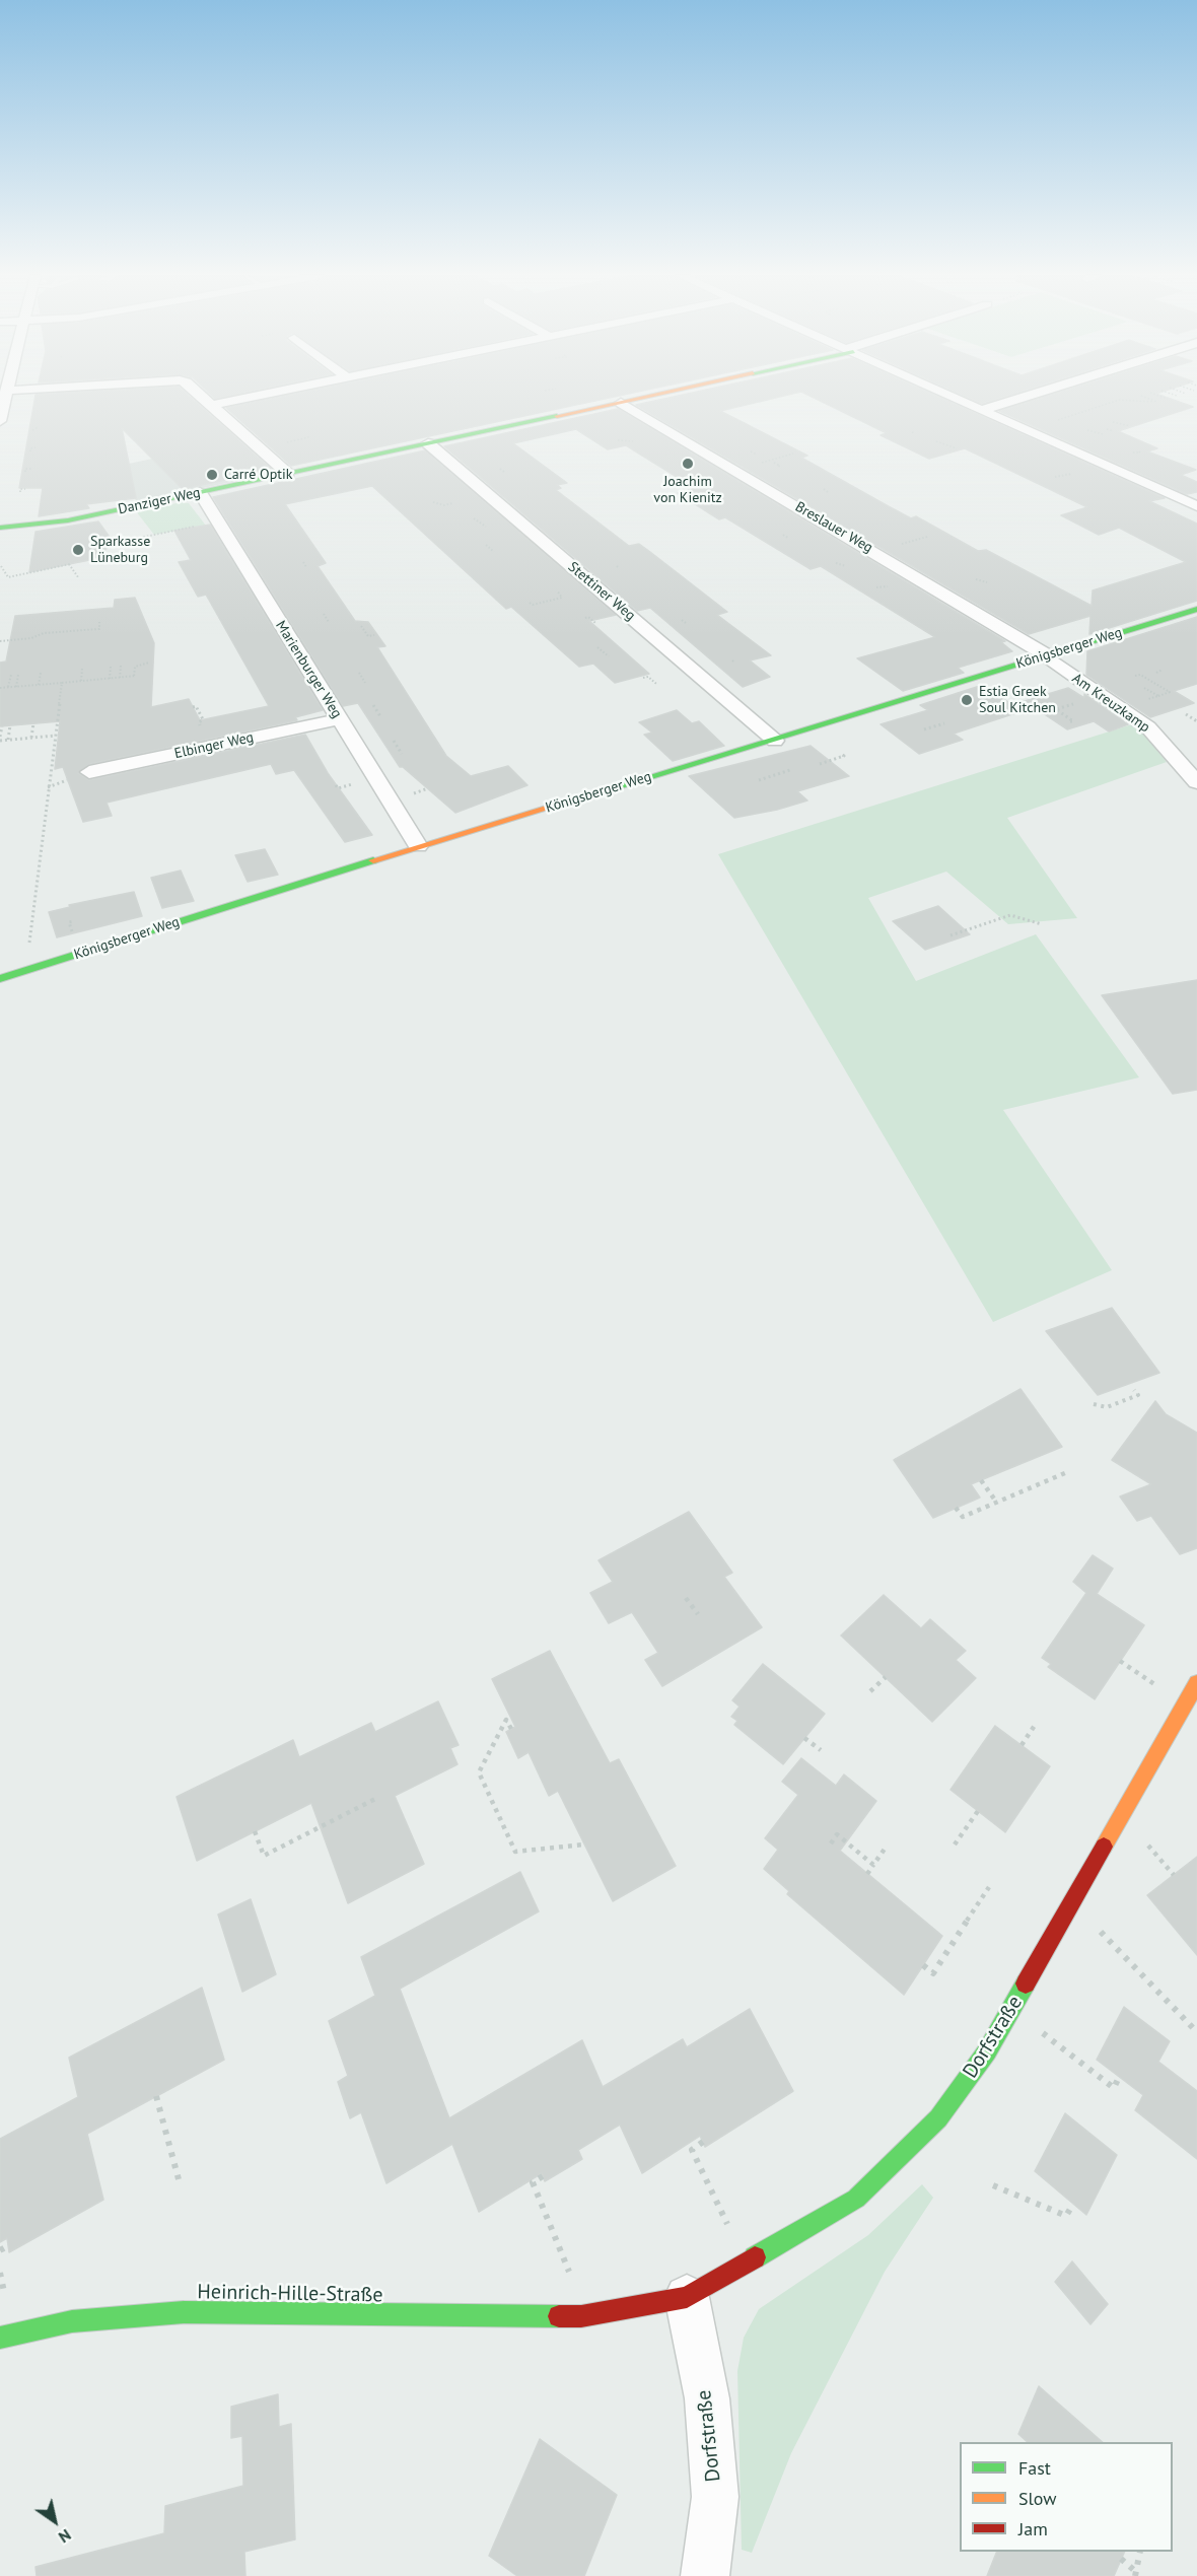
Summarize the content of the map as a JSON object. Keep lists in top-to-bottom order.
{
  "streets": {
    "street": [
      "Danziger Weg",
      "Breslauer Weg",
      "Stettiner Weg",
      "Königsberger Weg",
      "Marienburger Weg",
      "Am Kreuzkamp",
      "Elbinger Weg",
      "Dorfstraße",
      "Heinrich-Hille-Straße"
    ]
  },
  "crossings": [
    ["Danziger Weg", "Breslauer Weg"],
    ["Danziger Weg", "Stettiner Weg"],
    ["Danziger Weg", "Marienburger Weg"],
    ["Breslauer Weg", "Königsberger Weg"],
    ["Breslauer Weg", "Am Kreuzkamp"],
    ["Stettiner Weg", "Königsberger Weg"],
    ["Königsberger Weg", "Marienburger Weg"],
    ["Königsberger Weg", "Am Kreuzkamp"],
    ["Marienburger Weg", "Elbinger Weg"],
    ["Dorfstraße", "Heinrich-Hille-Straße"]
  ],
  "places": [
    "Joachim von Kienitz",
    "Carré Optik",
    "Sparkasse Lüneburg",
    "Estia Greek Soul Kitchen"
  ],
  "legend": ["Fast", "Slow", "Jam"],
  "north": "bottom right"
}
